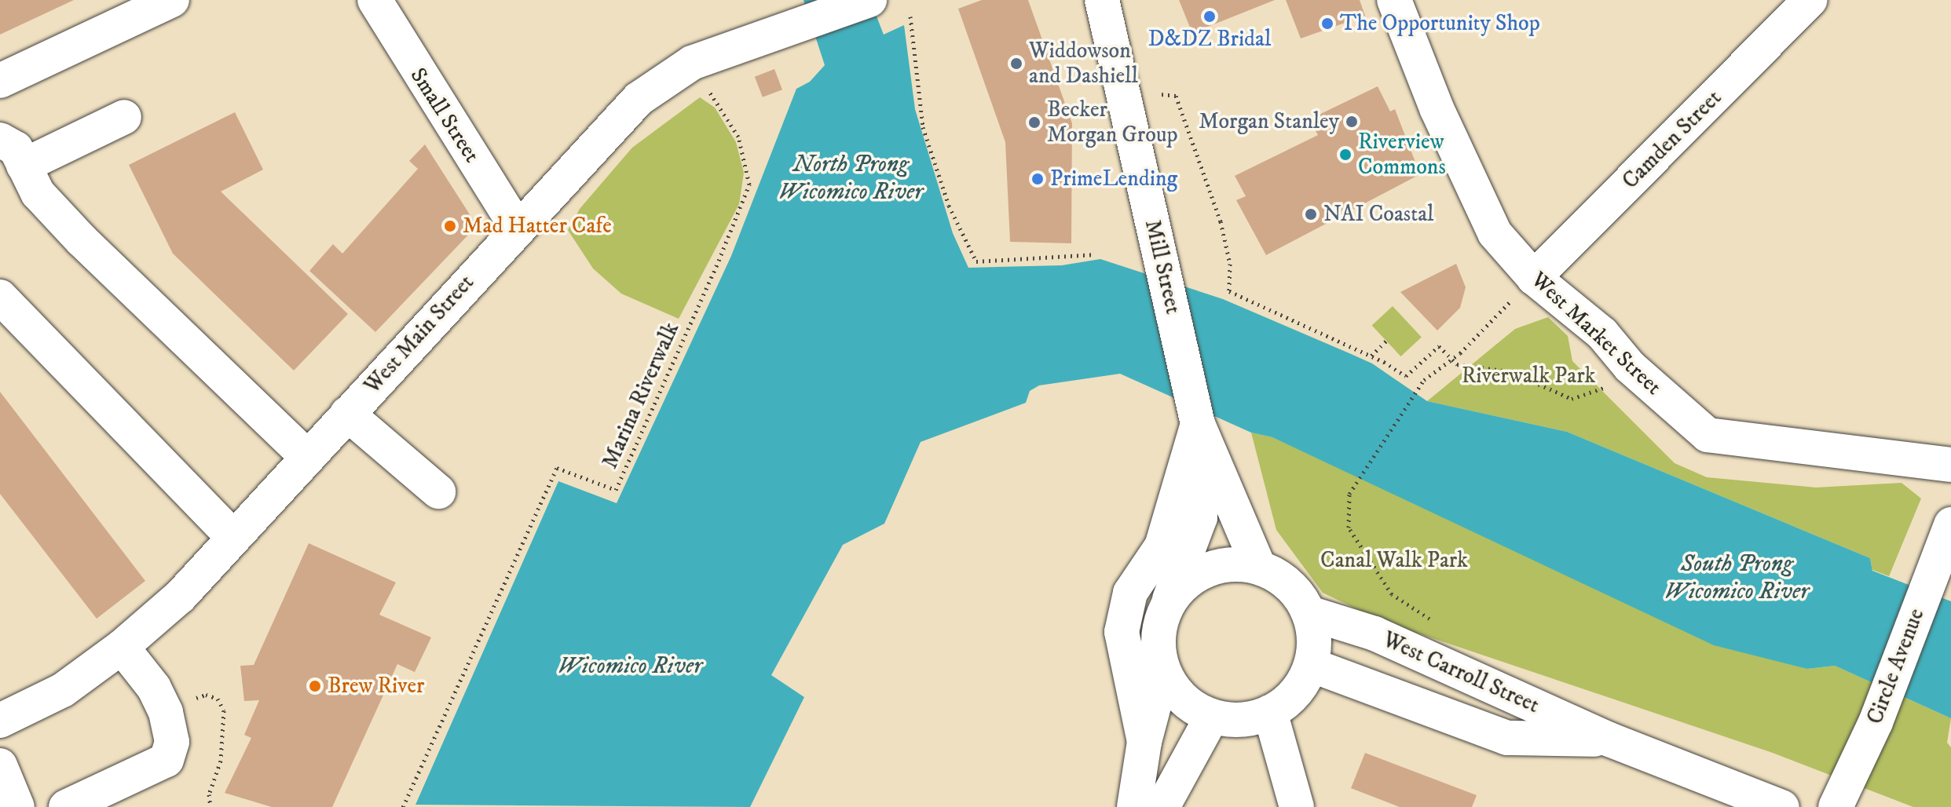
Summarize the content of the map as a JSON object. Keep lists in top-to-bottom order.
{
  "streets": {
    "street": [
      "Small Street",
      "Camden Street",
      "Mill Street",
      "West Market Street",
      "West Main Street",
      "Circle Avenue",
      "West Carroll Street"
    ],
    "path": ["Marina Riverwalk"]
  },
  "crossings": [
    ["Small Street", "West Main Street"],
    ["Camden Street", "West Market Street"],
    ["Mill Street", "West Carroll Street"]
  ],
  "water": ["North Prong Wicomico River", "South Prong Wicomico River", "Wicomico River"],
  "parks": ["Riverwalk Park", "Canal Walk Park"],
  "places": [
    "D&DZ Bridal",
    "The Opportunity Shop",
    "Widdowson and Dashiell",
    "Morgan Stanley",
    "Becker Morgan Group",
    "Riverview Commons",
    "PrimeLending",
    "NAI Coastal",
    "Mad Hatter Cafe",
    "Brew River"
  ]
}
